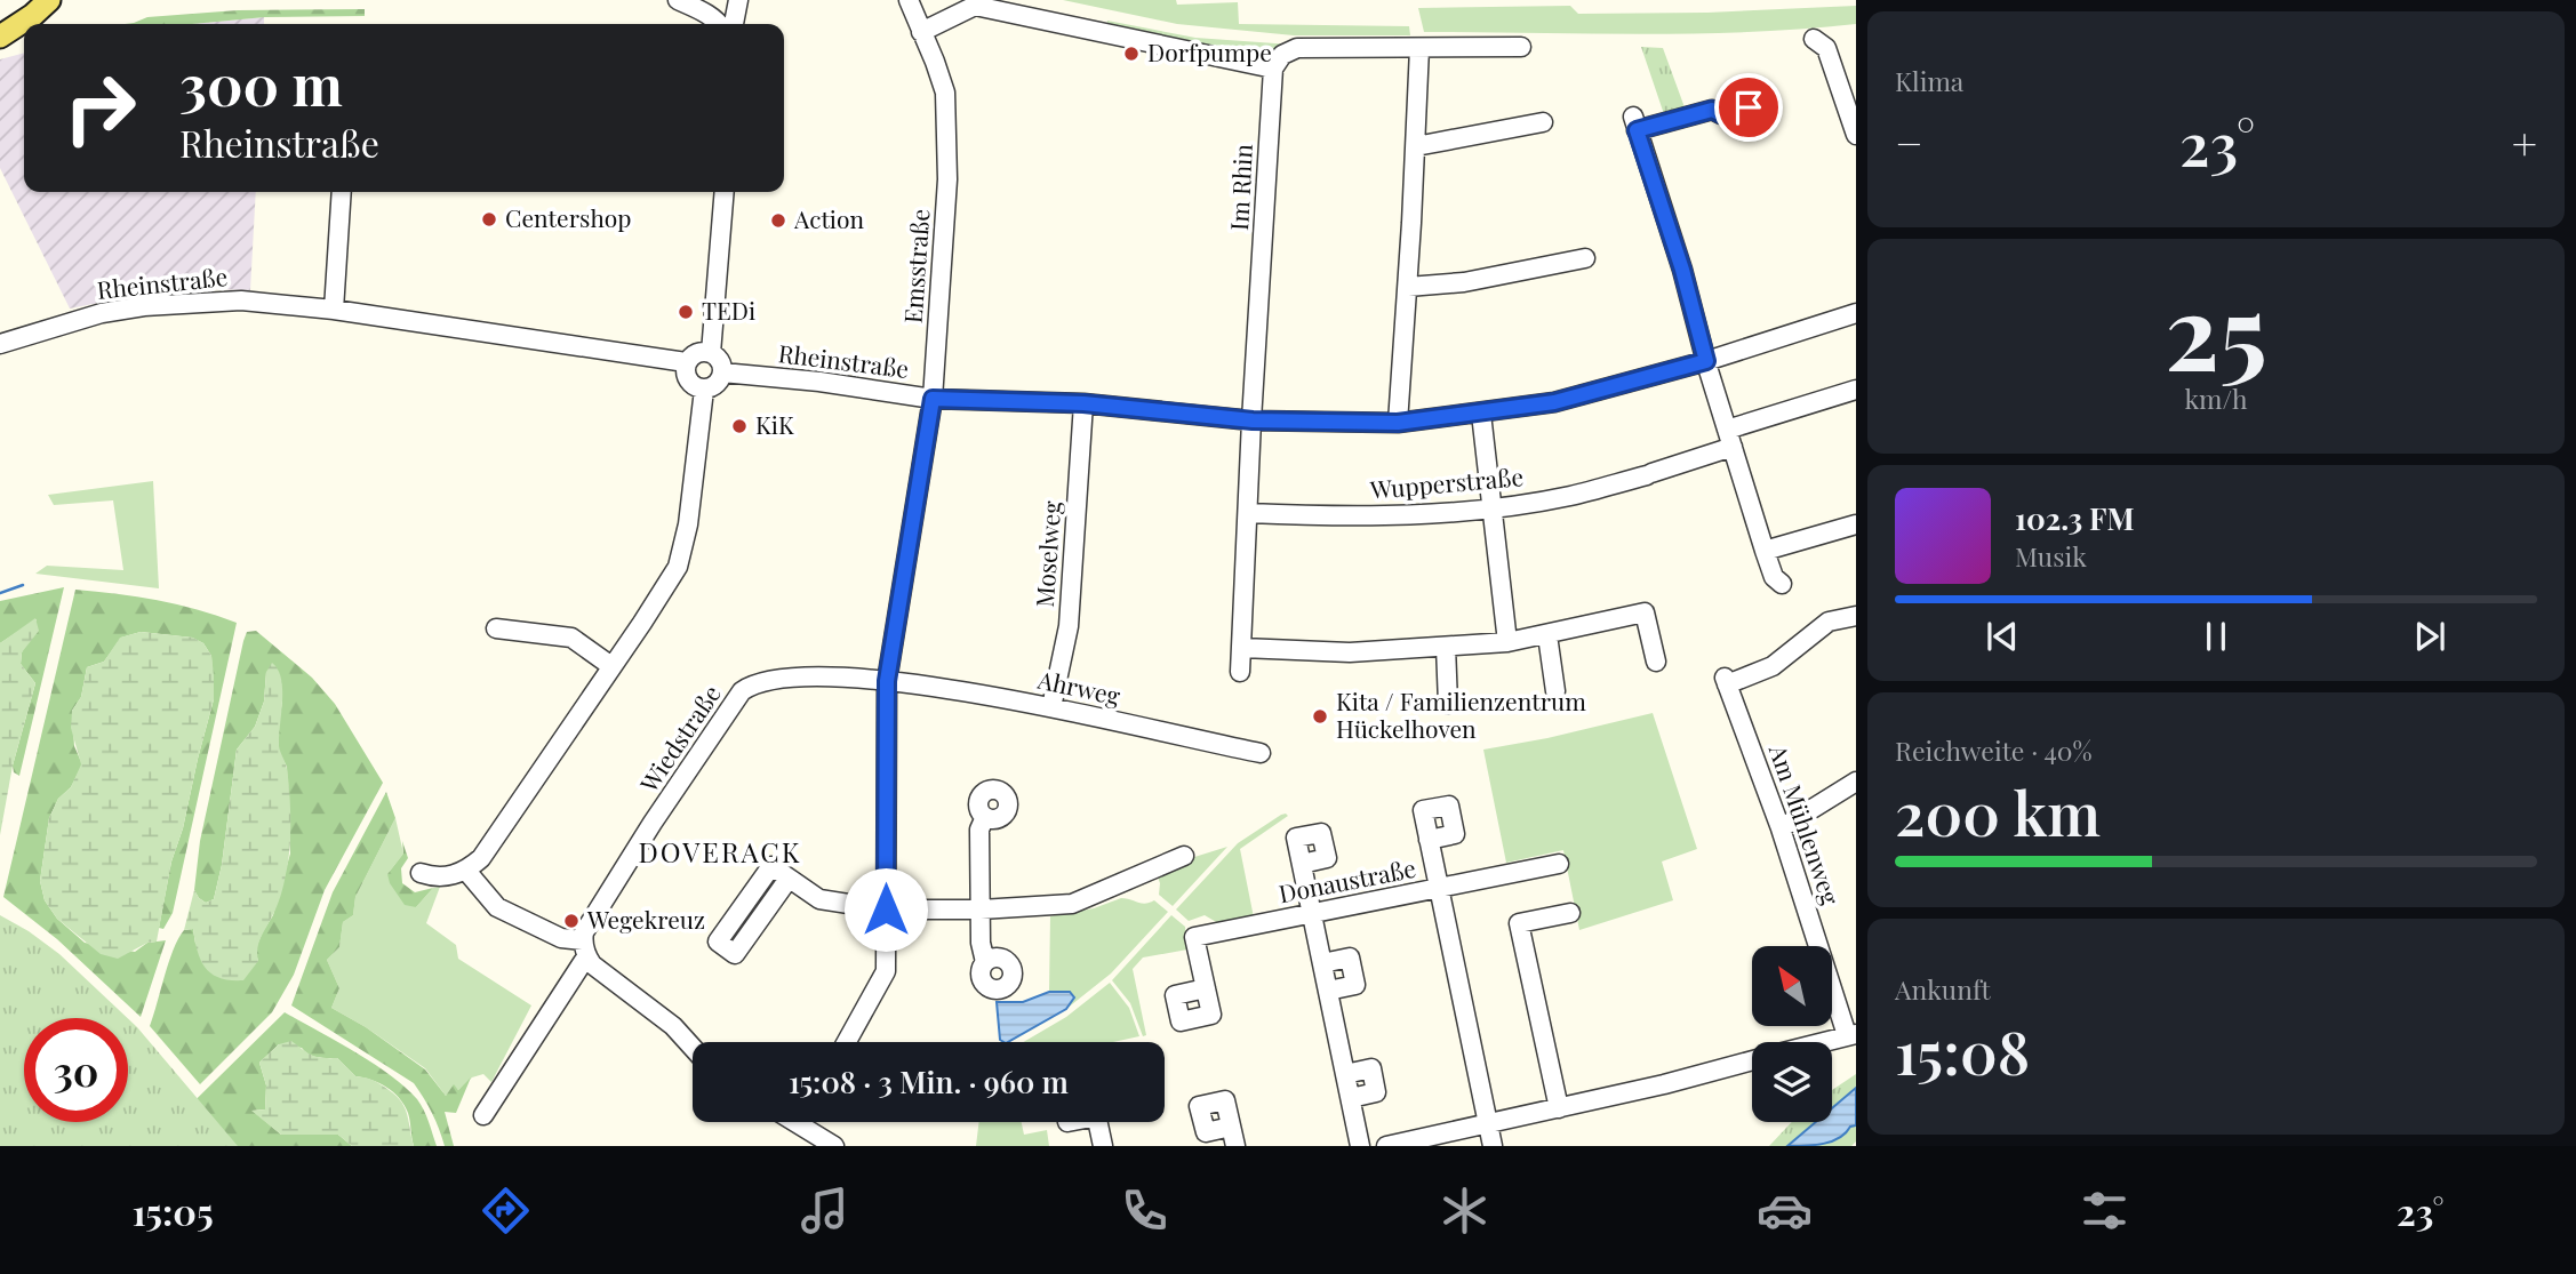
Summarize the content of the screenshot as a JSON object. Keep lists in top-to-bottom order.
{
  "streets": {
    "street": [
      "Im Rhin",
      "Emsstraße",
      "Rheinstraße",
      "Wupperstraße",
      "Moselweg",
      "Ahrweg",
      "Wiedstraße",
      "Am Mühlenweg",
      "Donaustraße"
    ]
  },
  "crossings": [
    ["Im Rhin", "Rheinstraße"],
    ["Im Rhin", "Wupperstraße"],
    ["Emsstraße", "Rheinstraße"],
    ["Emsstraße", "Ahrweg"],
    ["Emsstraße", "Wiedstraße"],
    ["Rheinstraße", "Moselweg"],
    ["Moselweg", "Ahrweg"],
    ["Ahrweg", "Wiedstraße"]
  ],
  "districts": ["DOVERACK"],
  "places": [
    "Dorfpumpe",
    "Centershop",
    "Action",
    "TEDi",
    "KiK",
    "Kita / Familienzentrum Hückelhoven",
    "Wegekreuz"
  ],
  "north": "top left",
  "page": {
    "tile": [
      "Klima",
      ["25", "km/h"],
      ["Reichweite · 40%", "200 km"],
      ["Ankunft", "15:08"]
    ],
    "turn": ["300 m", "Rheinstraße"],
    "heat": ["−", "23°", "+"],
    "song": ["102.3 FM", "Musik"],
    "limit": "30",
    "trip": "15:08 · 3 Min. · 960 m",
    "tabs": ["15:05", "23°"]
  }
}
